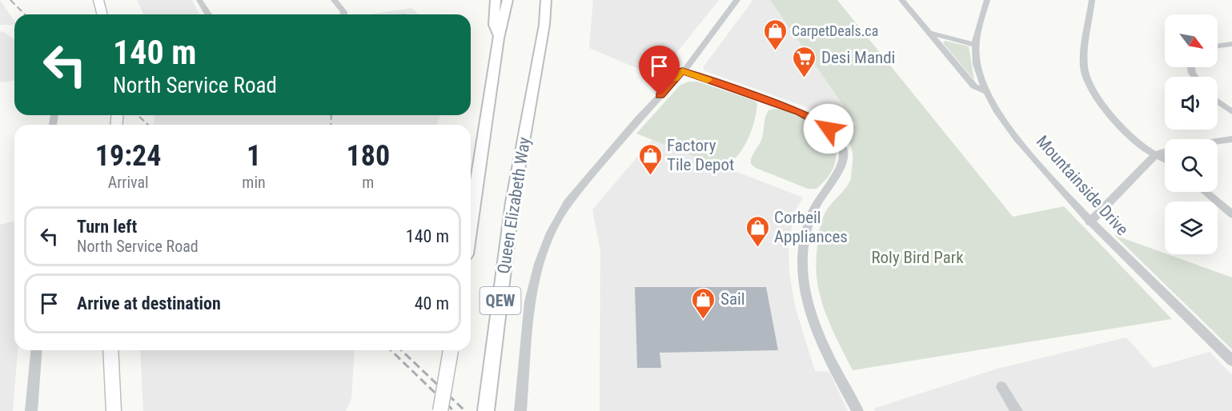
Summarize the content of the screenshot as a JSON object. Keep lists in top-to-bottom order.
{
  "streets": {
    "highway": ["Queen Elizabeth Way", "QEW"],
    "street": ["Mountainside Drive"]
  },
  "parks": ["Roly Bird Park"],
  "places": {
    "shop": [
      "CarpetDeals.ca",
      "Factory Tile Depot",
      "Corbeil Appliances",
      "Sail"
    ],
    "supermarket": ["Desi Mandi"]
  },
  "north": "bottom right",
  "page": {
    "turn": ["140 m", "North Service Road"],
    "eta": [
      "19:24",
      "Arrival",
      "1",
      "min",
      "180",
      "m"
    ],
    "list": [
      {
        "name": "Turn left",
        "note": "North Service Road",
        "value": "140 m"
      },
      {
        "name": "Arrive at destination",
        "value": "40 m"
      }
    ]
  }
}
